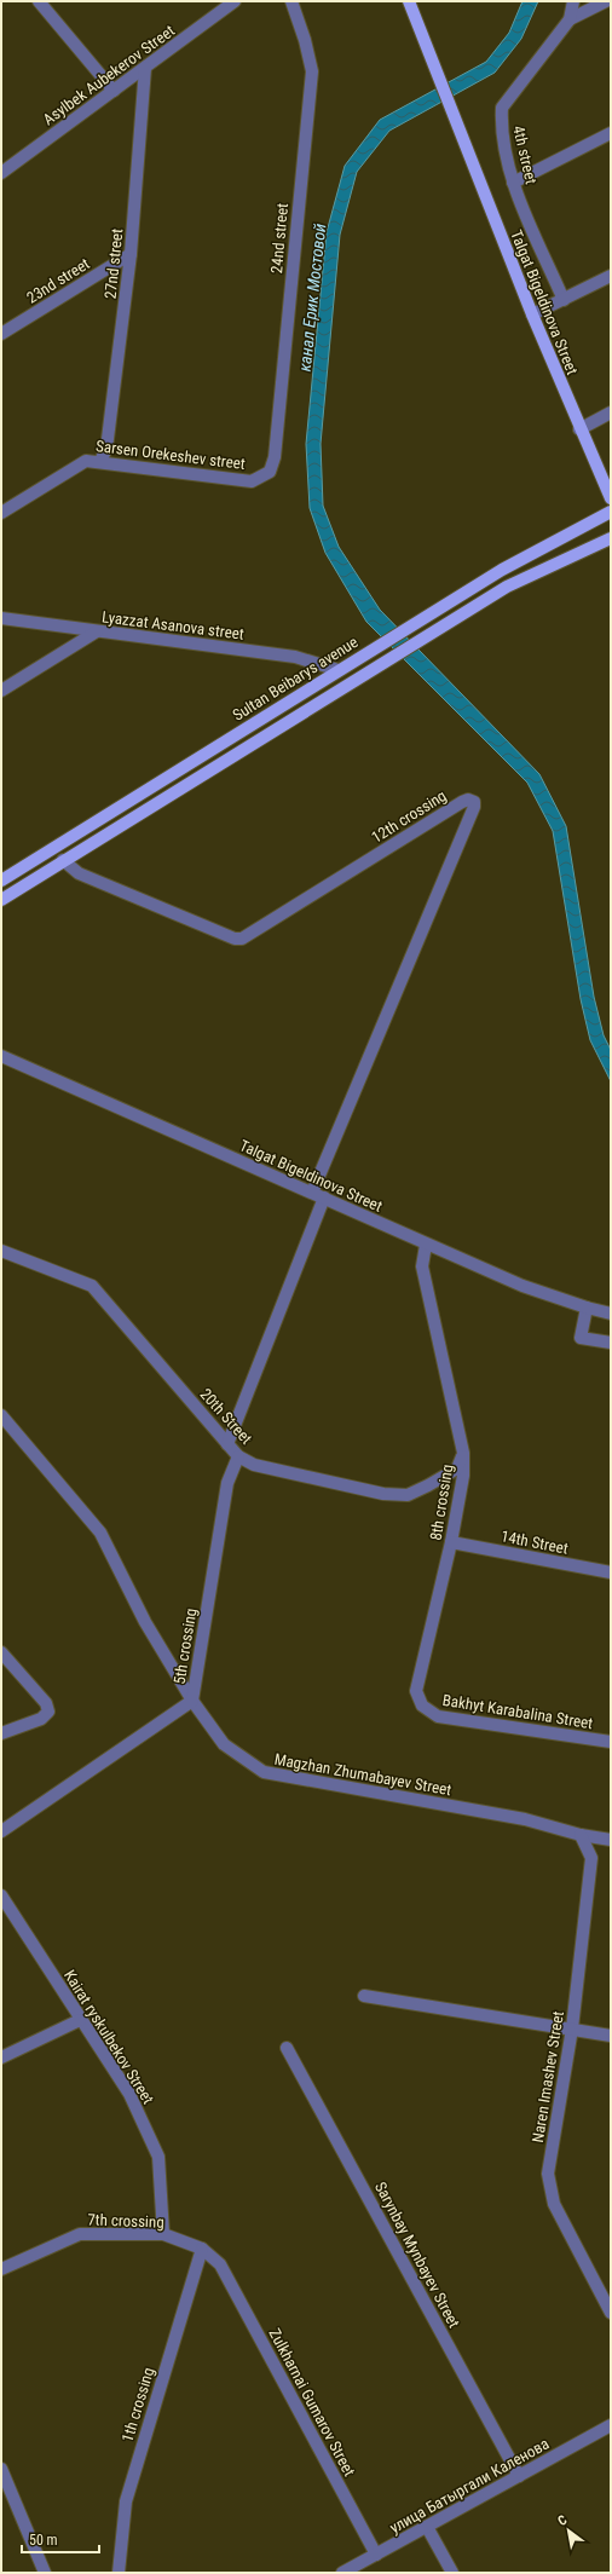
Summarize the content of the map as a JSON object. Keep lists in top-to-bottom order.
{
  "streets": {
    "main road": ["Talgat Bigeldinova Street", "Sultan Beibarys avenue"],
    "street": [
      "Asylbek Aubekerov Street",
      "4th street",
      "24nd street",
      "27nd street",
      "23nd street",
      "Sarsen Orekeshev street",
      "Lyazzat Asanova street",
      "12th crossing",
      "20th Street",
      "8th crossing",
      "14th Street",
      "5th crossing",
      "Bakhyt Karabalina Street",
      "Magzhan Zhumabayev Street",
      "Kairat ryskulbekov Street",
      "Naren Imashev Street",
      "7th crossing",
      "Sarynbay Mynbayev Street",
      "Zulkharnai Gumarov Street",
      "1th crossing",
      "улица Батыргали Каленова"
    ]
  },
  "crossings": [
    ["Asylbek Aubekerov Street", "27nd street"],
    ["24nd street", "Sarsen Orekeshev street"],
    ["27nd street", "23nd street"],
    ["27nd street", "Sarsen Orekeshev street"],
    ["Talgat Bigeldinova Street", "12th crossing"],
    ["Talgat Bigeldinova Street", "8th crossing"],
    ["Lyazzat Asanova street", "Sultan Beibarys avenue"],
    ["Sultan Beibarys avenue", "12th crossing"],
    ["20th Street", "8th crossing"],
    ["20th Street", "5th crossing"],
    ["8th crossing", "14th Street"],
    ["8th crossing", "Bakhyt Karabalina Street"],
    ["5th crossing", "Magzhan Zhumabayev Street"],
    ["Magzhan Zhumabayev Street", "Naren Imashev Street"],
    ["Kairat ryskulbekov Street", "7th crossing"],
    ["7th crossing", "Zulkharnai Gumarov Street"],
    ["7th crossing", "1th crossing"],
    ["Sarynbay Mynbayev Street", "улица Батыргали Каленова"],
    ["Zulkharnai Gumarov Street", "улица Батыргали Каленова"]
  ],
  "water": ["канал Ерик Мостовой"],
  "scale_bar": "50 m",
  "north": "top left"
}
